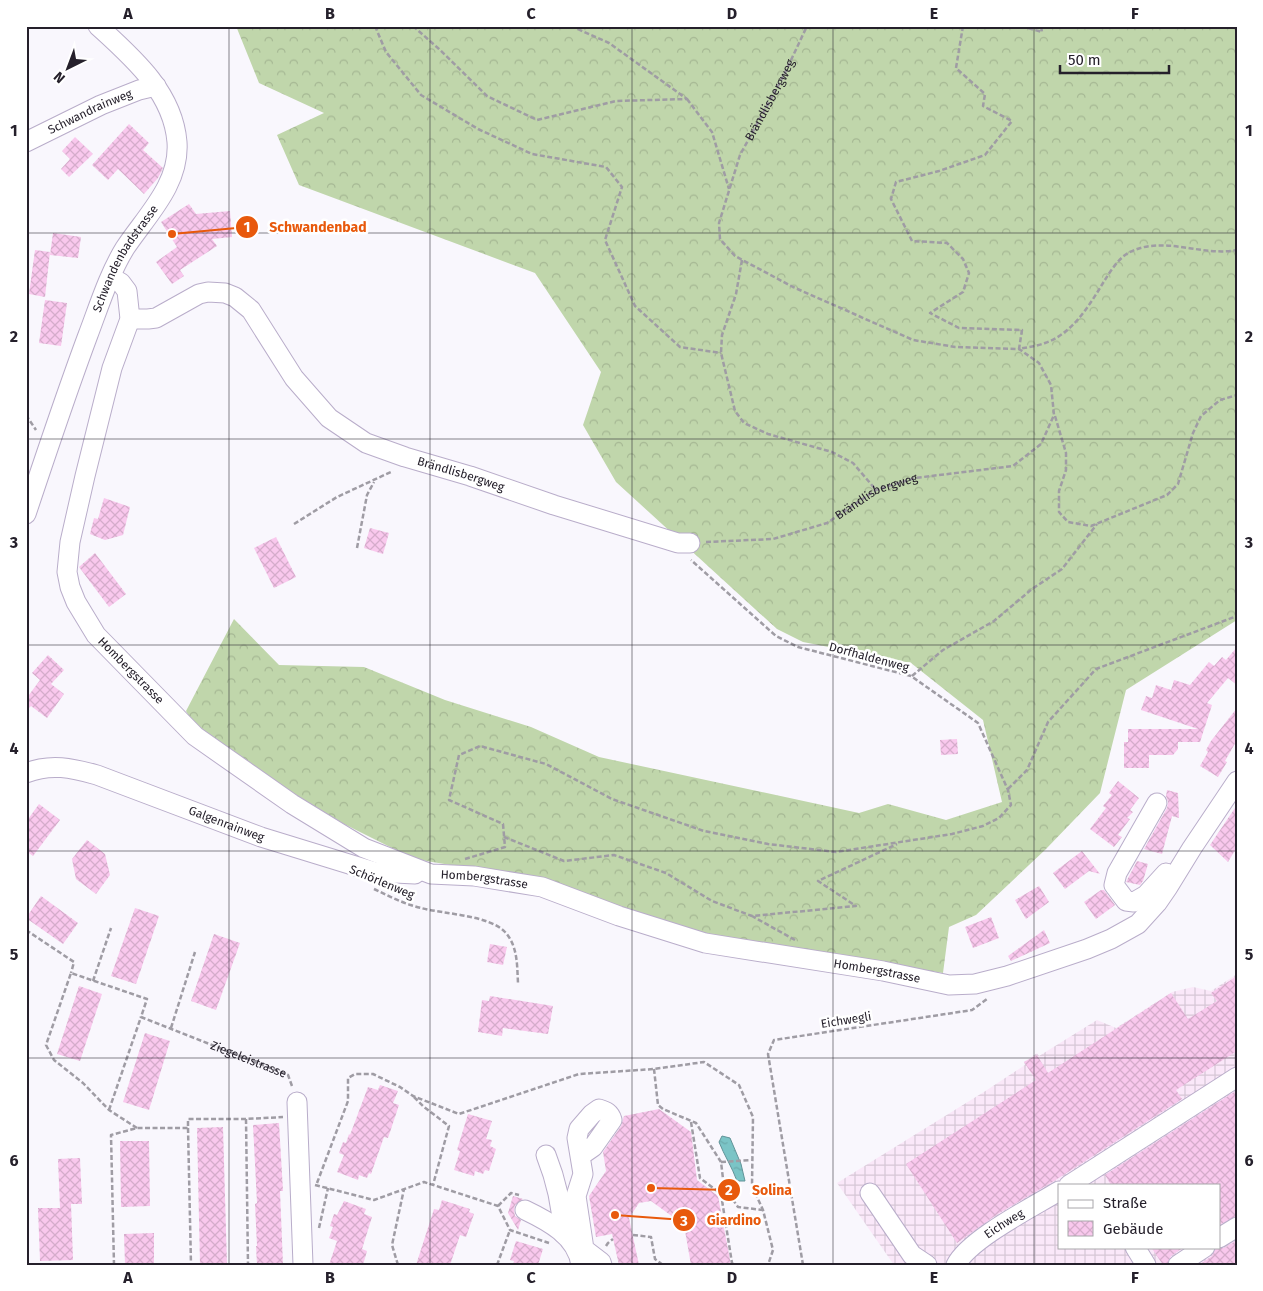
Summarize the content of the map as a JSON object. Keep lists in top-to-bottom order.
{
  "streets": {
    "street": [
      "Brändlisbergweg",
      "Schwandrainweg",
      "Schwandenbadstrasse",
      "Hombergstrasse",
      "Galgenrainweg",
      "Eichweg"
    ],
    "path": [
      "Dorfhaldenweg",
      "Schörlenweg",
      "Eichwegli",
      "Ziegeleistrasse"
    ]
  },
  "crossings": [
    ["Brändlisbergweg", "Dorfhaldenweg"],
    ["Brändlisbergweg", "Hombergstrasse"],
    ["Schwandrainweg", "Schwandenbadstrasse"],
    ["Schwandenbadstrasse", "Hombergstrasse"],
    ["Hombergstrasse", "Galgenrainweg"]
  ],
  "places": ["Schwandenbad", "Solina", "Giardino"],
  "legend": ["Straße", "Gebäude"],
  "scale_bar": "50 m",
  "north": "bottom left",
  "grid": {
    "columns": [
      "A",
      "B",
      "C",
      "D",
      "E",
      "F"
    ],
    "rows": [
      "1",
      "2",
      "3",
      "4",
      "5",
      "6"
    ]
  }
}
